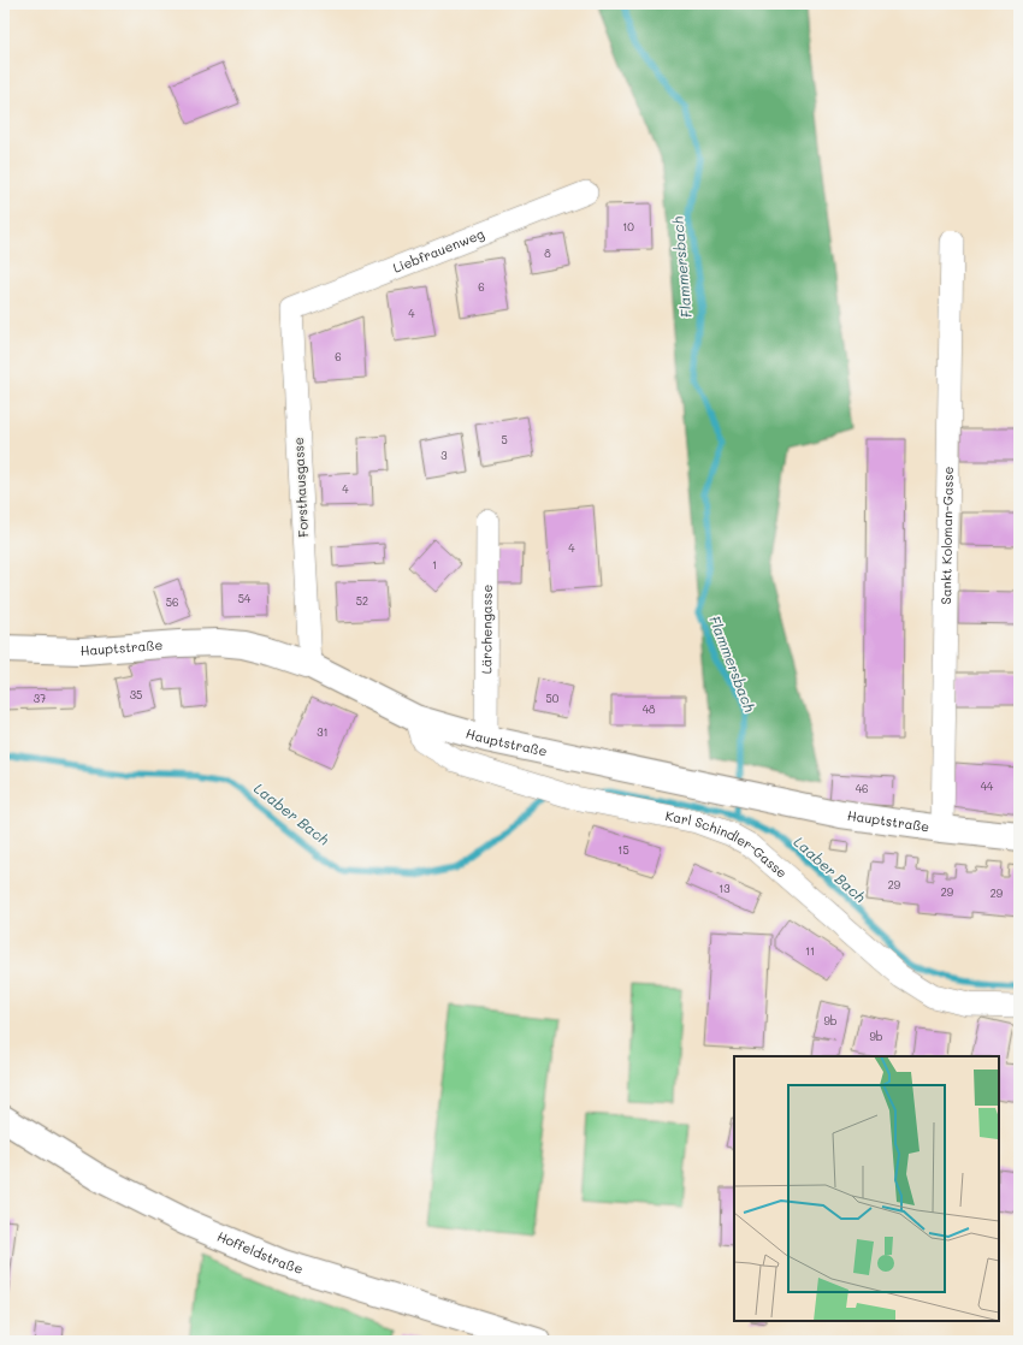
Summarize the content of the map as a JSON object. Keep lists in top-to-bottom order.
{
  "streets": {
    "street": [
      "Liebfrauenweg",
      "Forsthausgasse",
      "Sankt Koloman-Gasse",
      "Lärchengasse",
      "Hauptstraße",
      "Karl Schindler-Gasse",
      "Hoffeldstraße"
    ]
  },
  "crossings": [
    ["Liebfrauenweg", "Forsthausgasse"],
    ["Forsthausgasse", "Hauptstraße"],
    ["Sankt Koloman-Gasse", "Hauptstraße"],
    ["Lärchengasse", "Hauptstraße"],
    ["Hauptstraße", "Karl Schindler-Gasse"]
  ],
  "water": ["Flammersbach", "Laaber Bach"],
  "house_numbers": [
    "10",
    "8",
    "6",
    "4",
    "6",
    "5",
    "3",
    "4",
    "4",
    "1",
    "54",
    "52",
    "56",
    "35",
    "37",
    "50",
    "48",
    "31",
    "44",
    "46",
    "15",
    "29",
    "13",
    "29",
    "29",
    "11",
    "9b",
    "9b"
  ]
}
